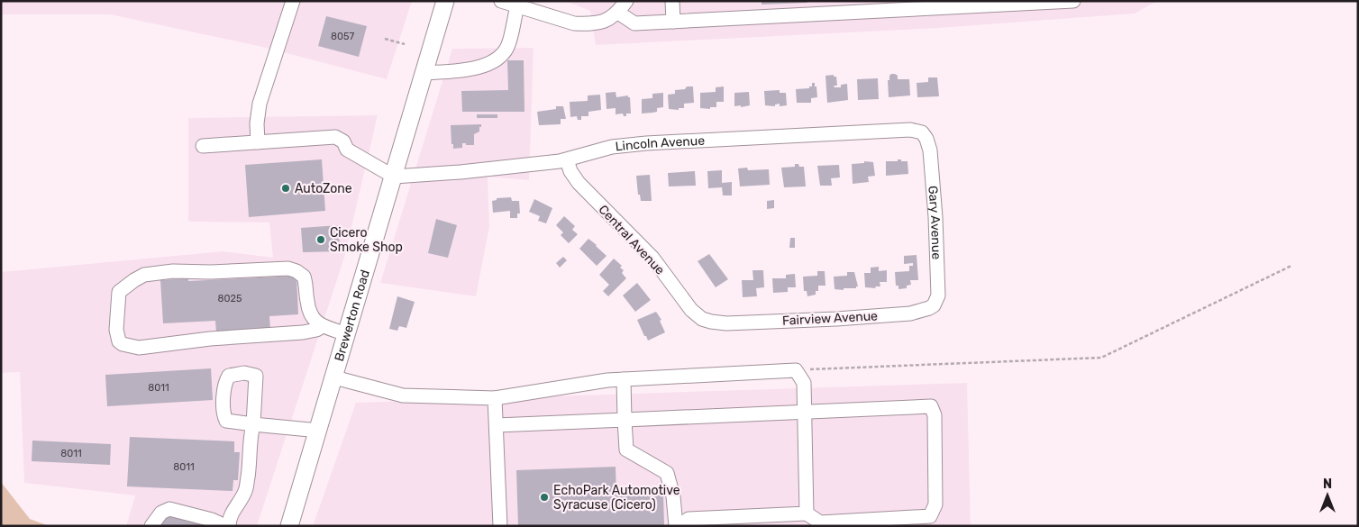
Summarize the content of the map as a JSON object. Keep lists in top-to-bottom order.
{
  "streets": {
    "main road": ["Brewerton Road"],
    "street": [
      "Lincoln Avenue",
      "Gary Avenue",
      "Central Avenue",
      "Fairview Avenue"
    ]
  },
  "crossings": [
    ["Lincoln Avenue", "Gary Avenue"],
    ["Lincoln Avenue", "Central Avenue"],
    ["Lincoln Avenue", "Brewerton Road"],
    ["Gary Avenue", "Fairview Avenue"],
    ["Central Avenue", "Fairview Avenue"]
  ],
  "places": ["AutoZone", "Cicero Smoke Shop", "EchoPark Automotive Syracuse (Cicero)"],
  "house_numbers": [
    "8057",
    "8025",
    "8011",
    "8011",
    "8011"
  ],
  "north": "top"
}
